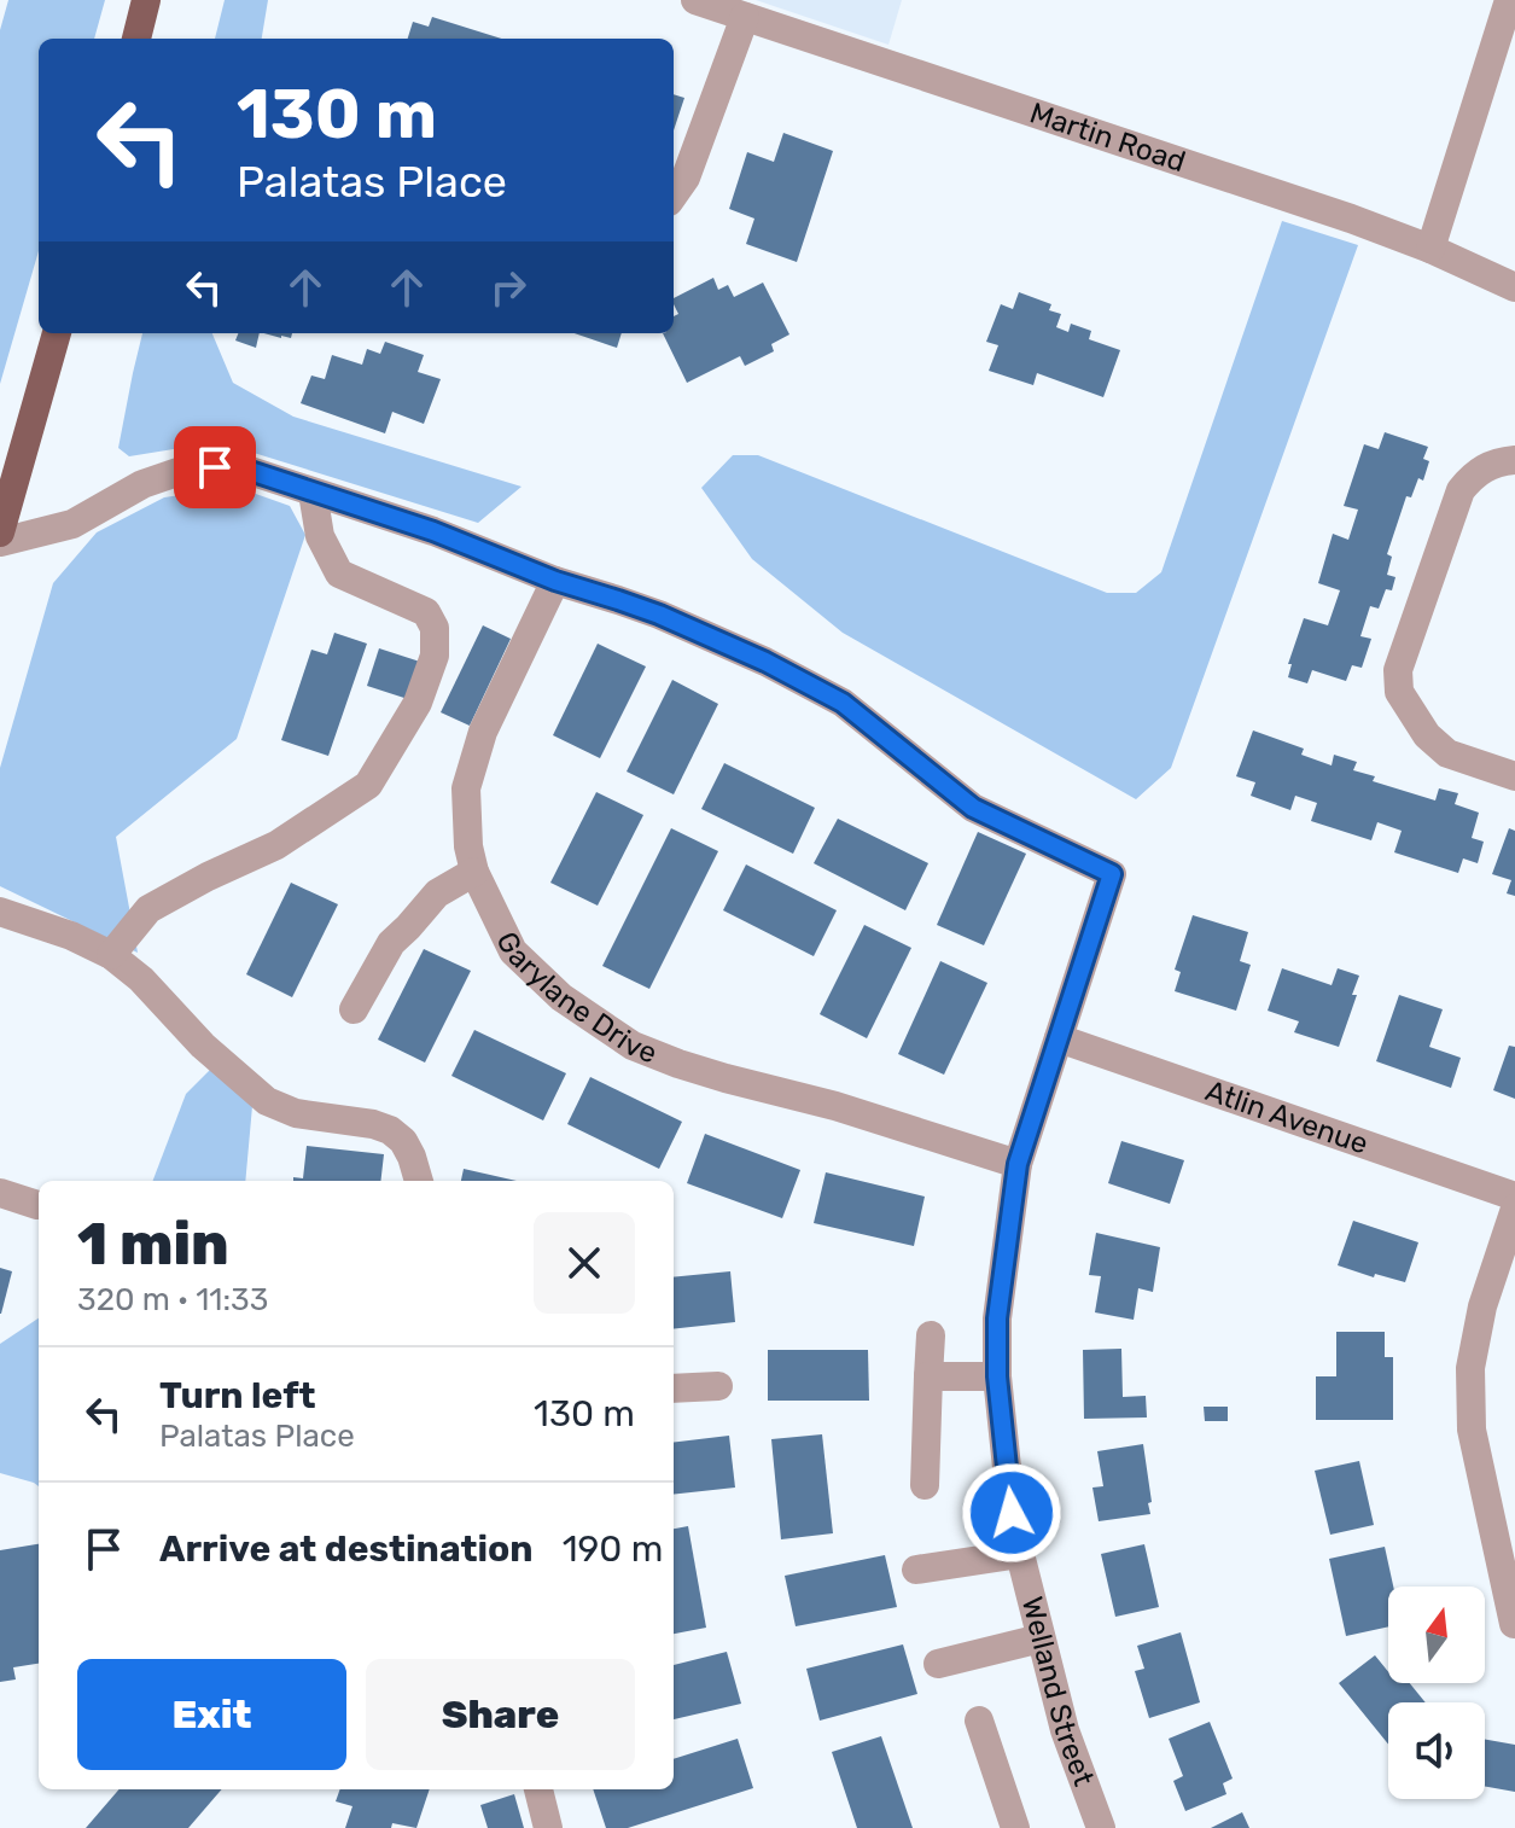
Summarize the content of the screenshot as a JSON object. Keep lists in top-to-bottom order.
{
  "streets": {
    "street": [
      "Martin Road",
      "Garylane Drive",
      "Atlin Avenue",
      "Welland Street"
    ]
  },
  "crossings": [
    ["Garylane Drive", "Welland Street"],
    ["Atlin Avenue", "Welland Street"]
  ],
  "north": "top",
  "page": {
    "turn": ["130 m", "Palatas Place"],
    "heading": ["1 min", "320 m · 11:33"],
    "list": [
      {
        "name": "Turn left",
        "note": "Palatas Place",
        "value": "130 m"
      },
      {
        "name": "Arrive at destination",
        "value": "190 m"
      }
    ],
    "buttons": ["Exit", "Share"]
  }
}
